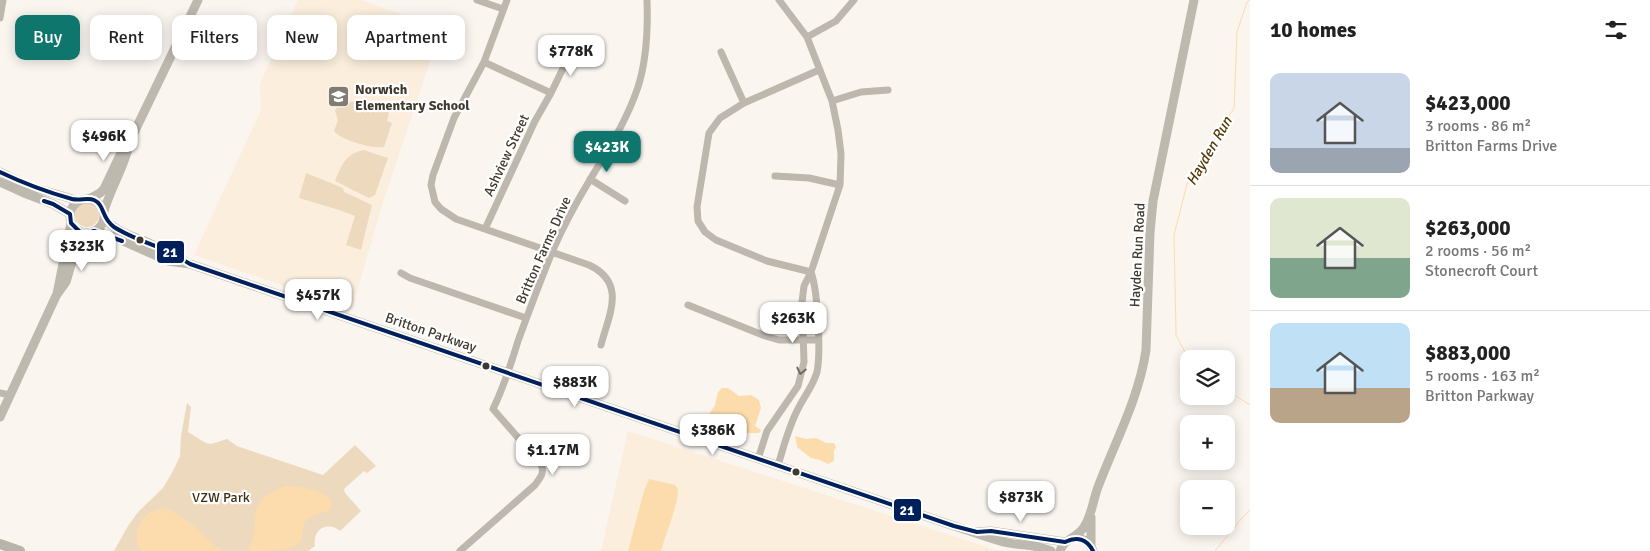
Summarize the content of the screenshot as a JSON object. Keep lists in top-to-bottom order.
{
  "streets": {
    "main road": ["Hayden Run Road", "Britton Parkway"],
    "street": ["Ashview Street", "Britton Farms Drive"]
  },
  "crossings": [
    ["Britton Farms Drive", "Britton Parkway"],
    ["Hayden Run Road", "Britton Parkway"]
  ],
  "water": ["Hayden Run"],
  "parks": ["VZW Park"],
  "places": {
    "school or university": ["Norwich Elementary School"]
  },
  "lines": ["transit line 21"],
  "page": {
    "heading": "10 homes",
    "chip": [
      "Buy",
      "Rent",
      "Filters",
      "New",
      "Apartment"
    ],
    "price": [
      "$778K",
      "$496K",
      "$423K",
      "$323K",
      "$457K",
      "$263K",
      "$883K",
      "$386K",
      "$1.17M",
      "$873K"
    ],
    "list": [
      {
        "name": "$423,000",
        "note": "3 rooms · 86 m² · Britton Farms Drive"
      },
      {
        "name": "$263,000",
        "note": "2 rooms · 56 m² · Stonecroft Court"
      },
      {
        "name": "$883,000",
        "note": "5 rooms · 163 m² · Britton Parkway"
      }
    ],
    "map_buttons": ["+", "−"]
  }
}
